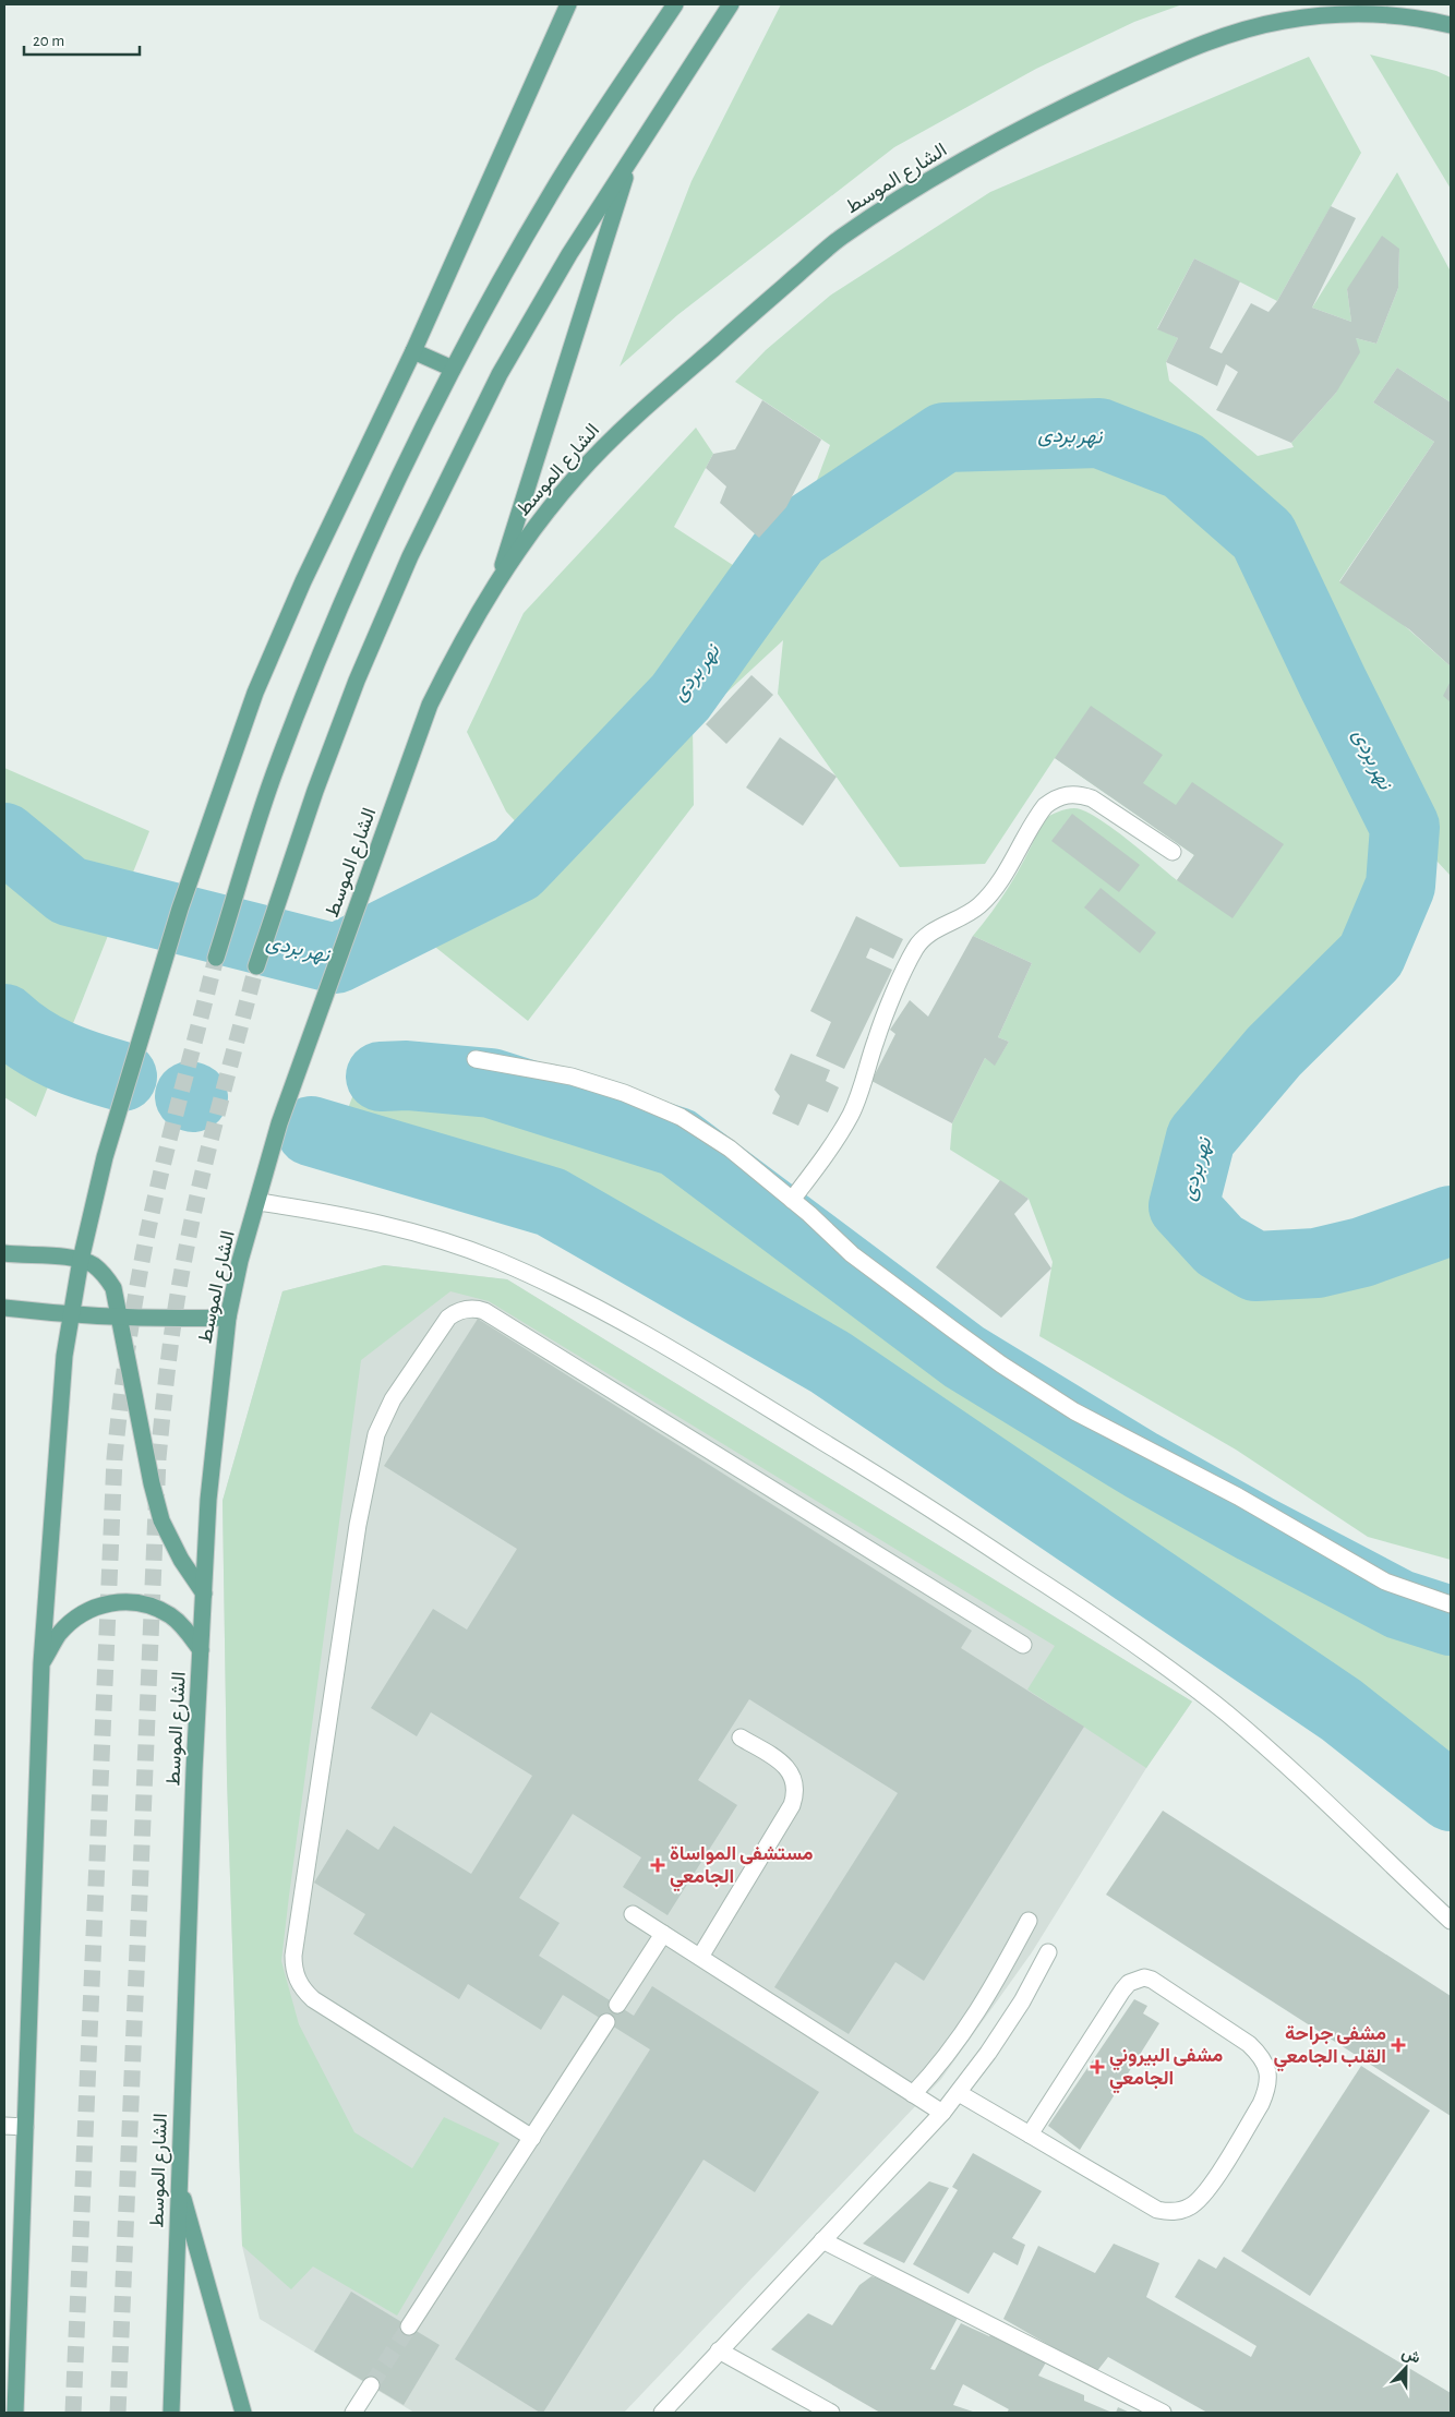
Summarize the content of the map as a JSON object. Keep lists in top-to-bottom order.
{
  "streets": {
    "main road": ["الشارع الموسط"]
  },
  "water": ["نهر بردى"],
  "places": {
    "health": ["مستشفى المواساة الجامعي", "مشفى جراحة القلب الجامعي", "مشفى البيروني الجامعي"]
  },
  "scale_bar": "20 m",
  "north": "top"
}
